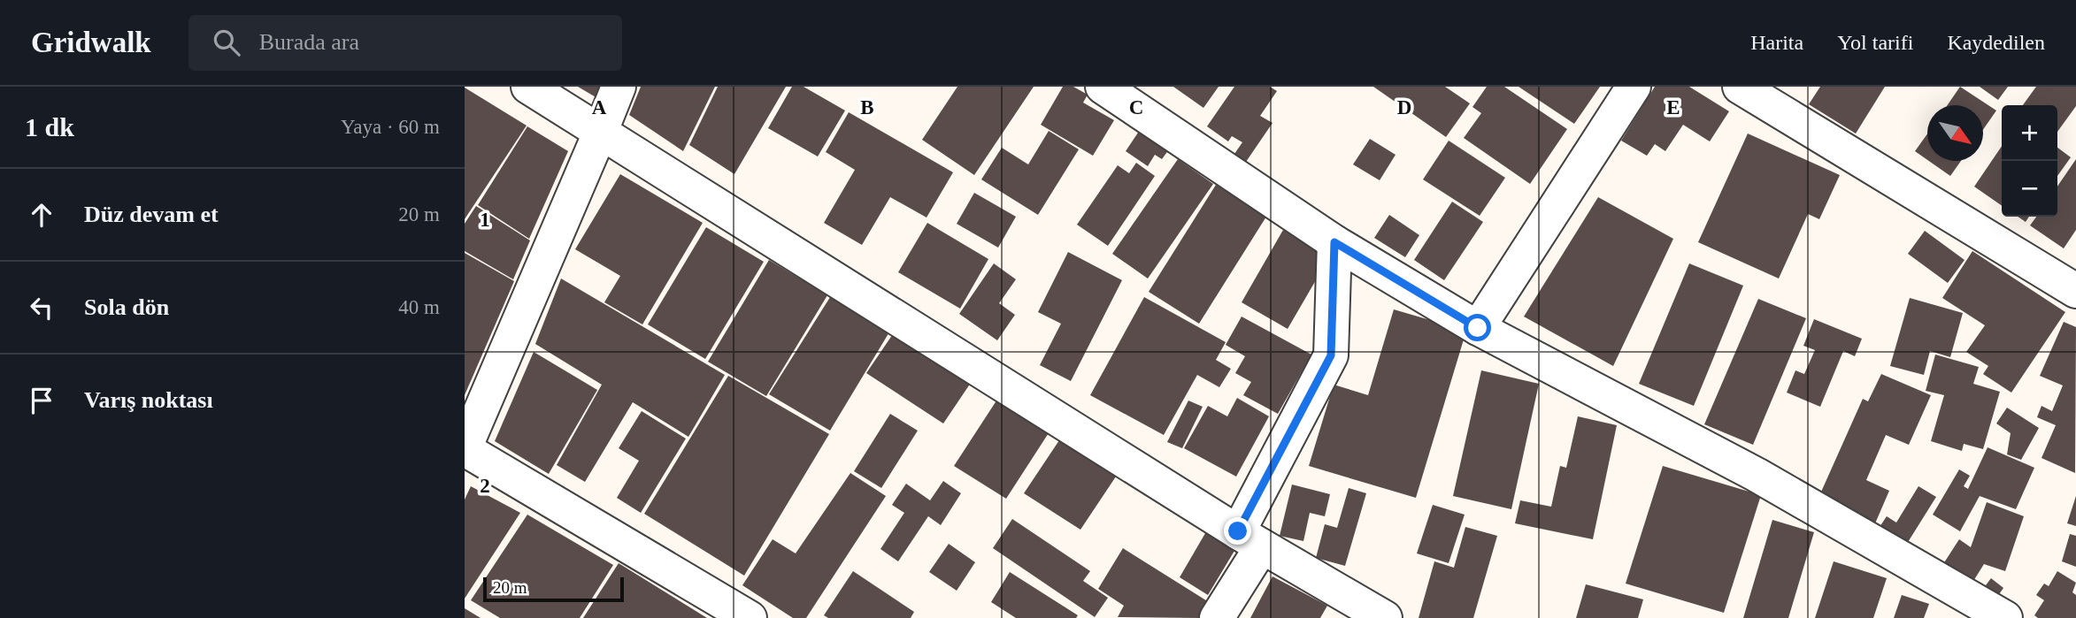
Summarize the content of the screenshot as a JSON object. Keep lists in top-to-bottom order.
{
  "scale_bar": "20 m",
  "north": "bottom right",
  "page": {
    "header": "Gridwalk",
    "search": "Burada ara",
    "nav": ["Harita", "Yol tarifi", "Kaydedilen"],
    "heading": ["1 dk", "Yaya · 60 m"],
    "map_buttons": ["+", "−"],
    "list": [
      ["Düz devam et", "20 m"],
      ["Sola dön", "40 m"],
      "Varış noktası"
    ],
    "scale": "20 m"
  },
  "grid": {
    "columns": [
      "A",
      "B",
      "C",
      "D",
      "E"
    ],
    "rows": ["1", "2"]
  }
}
